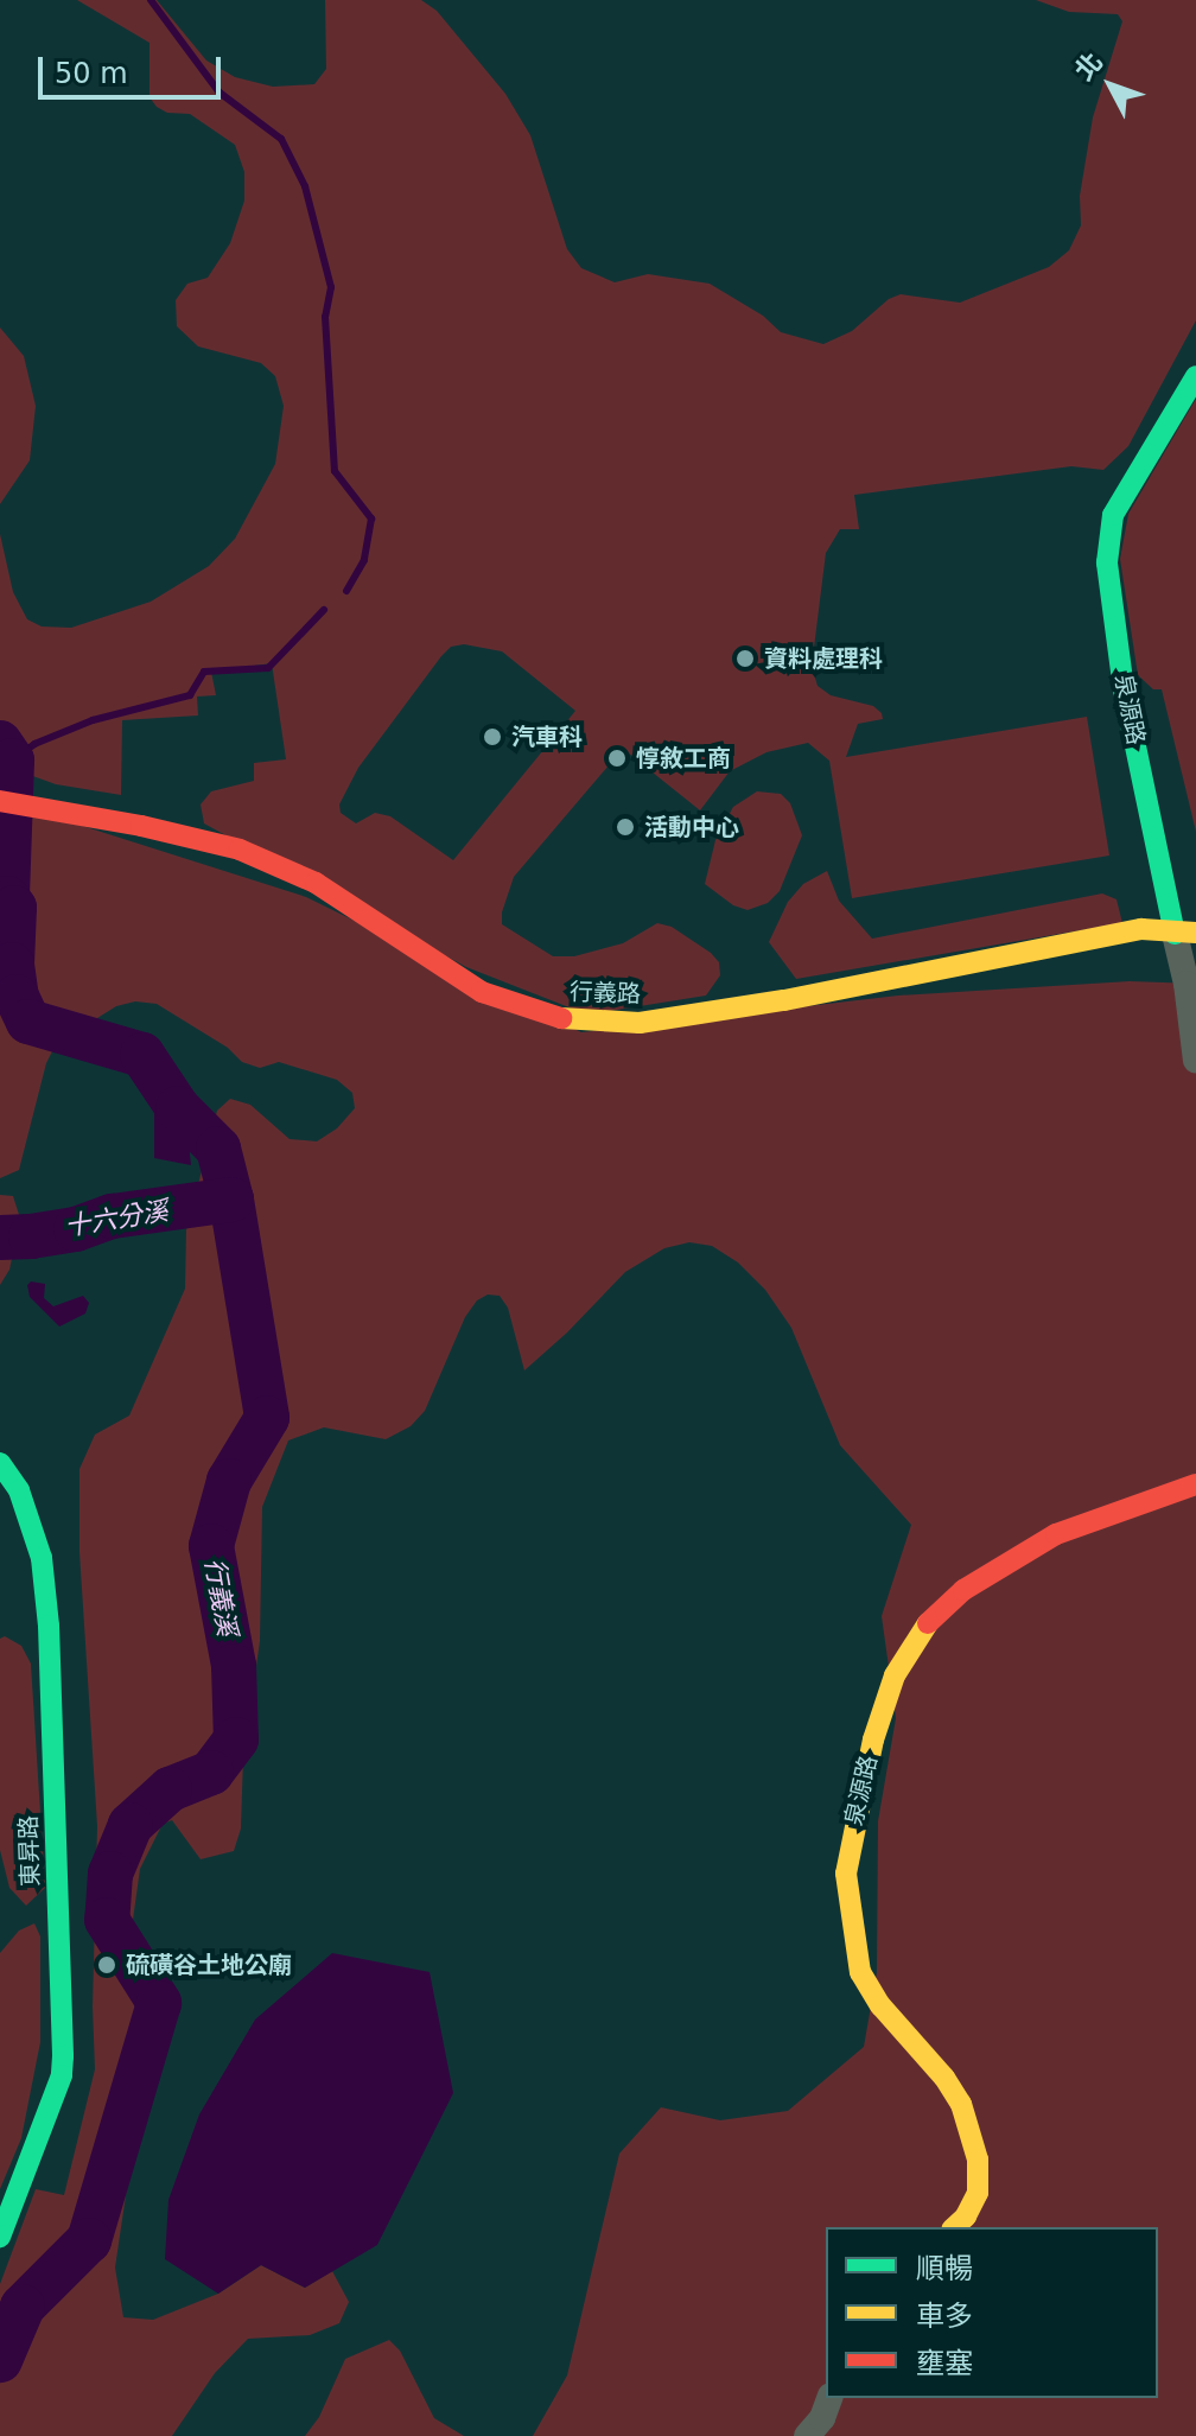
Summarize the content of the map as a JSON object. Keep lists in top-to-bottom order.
{
  "streets": {
    "street": ["泉源路", "行義路", "東昇路"]
  },
  "crossings": [
    ["泉源路", "行義路"]
  ],
  "water": ["十六分溪", "行義溪"],
  "places": [
    "資料處理科",
    "汽車科",
    "惇敘工商",
    "活動中心",
    "硫磺谷土地公廟"
  ],
  "legend": ["順暢", "車多", "壅塞"],
  "scale_bar": "50 m",
  "north": "top left"
}
